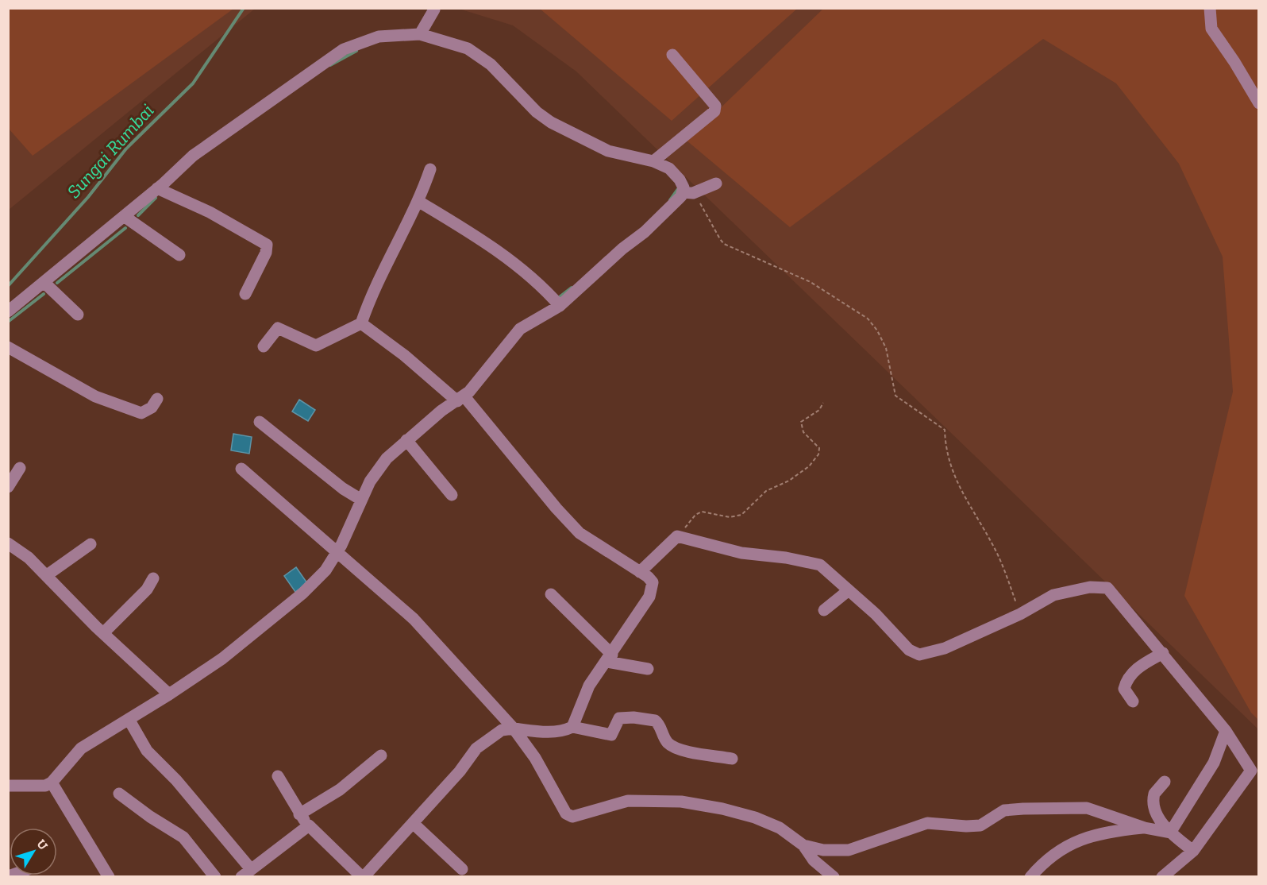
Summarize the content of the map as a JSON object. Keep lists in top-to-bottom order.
{
  "water": ["Sungai Rumbai"],
  "north": "top right"
}
